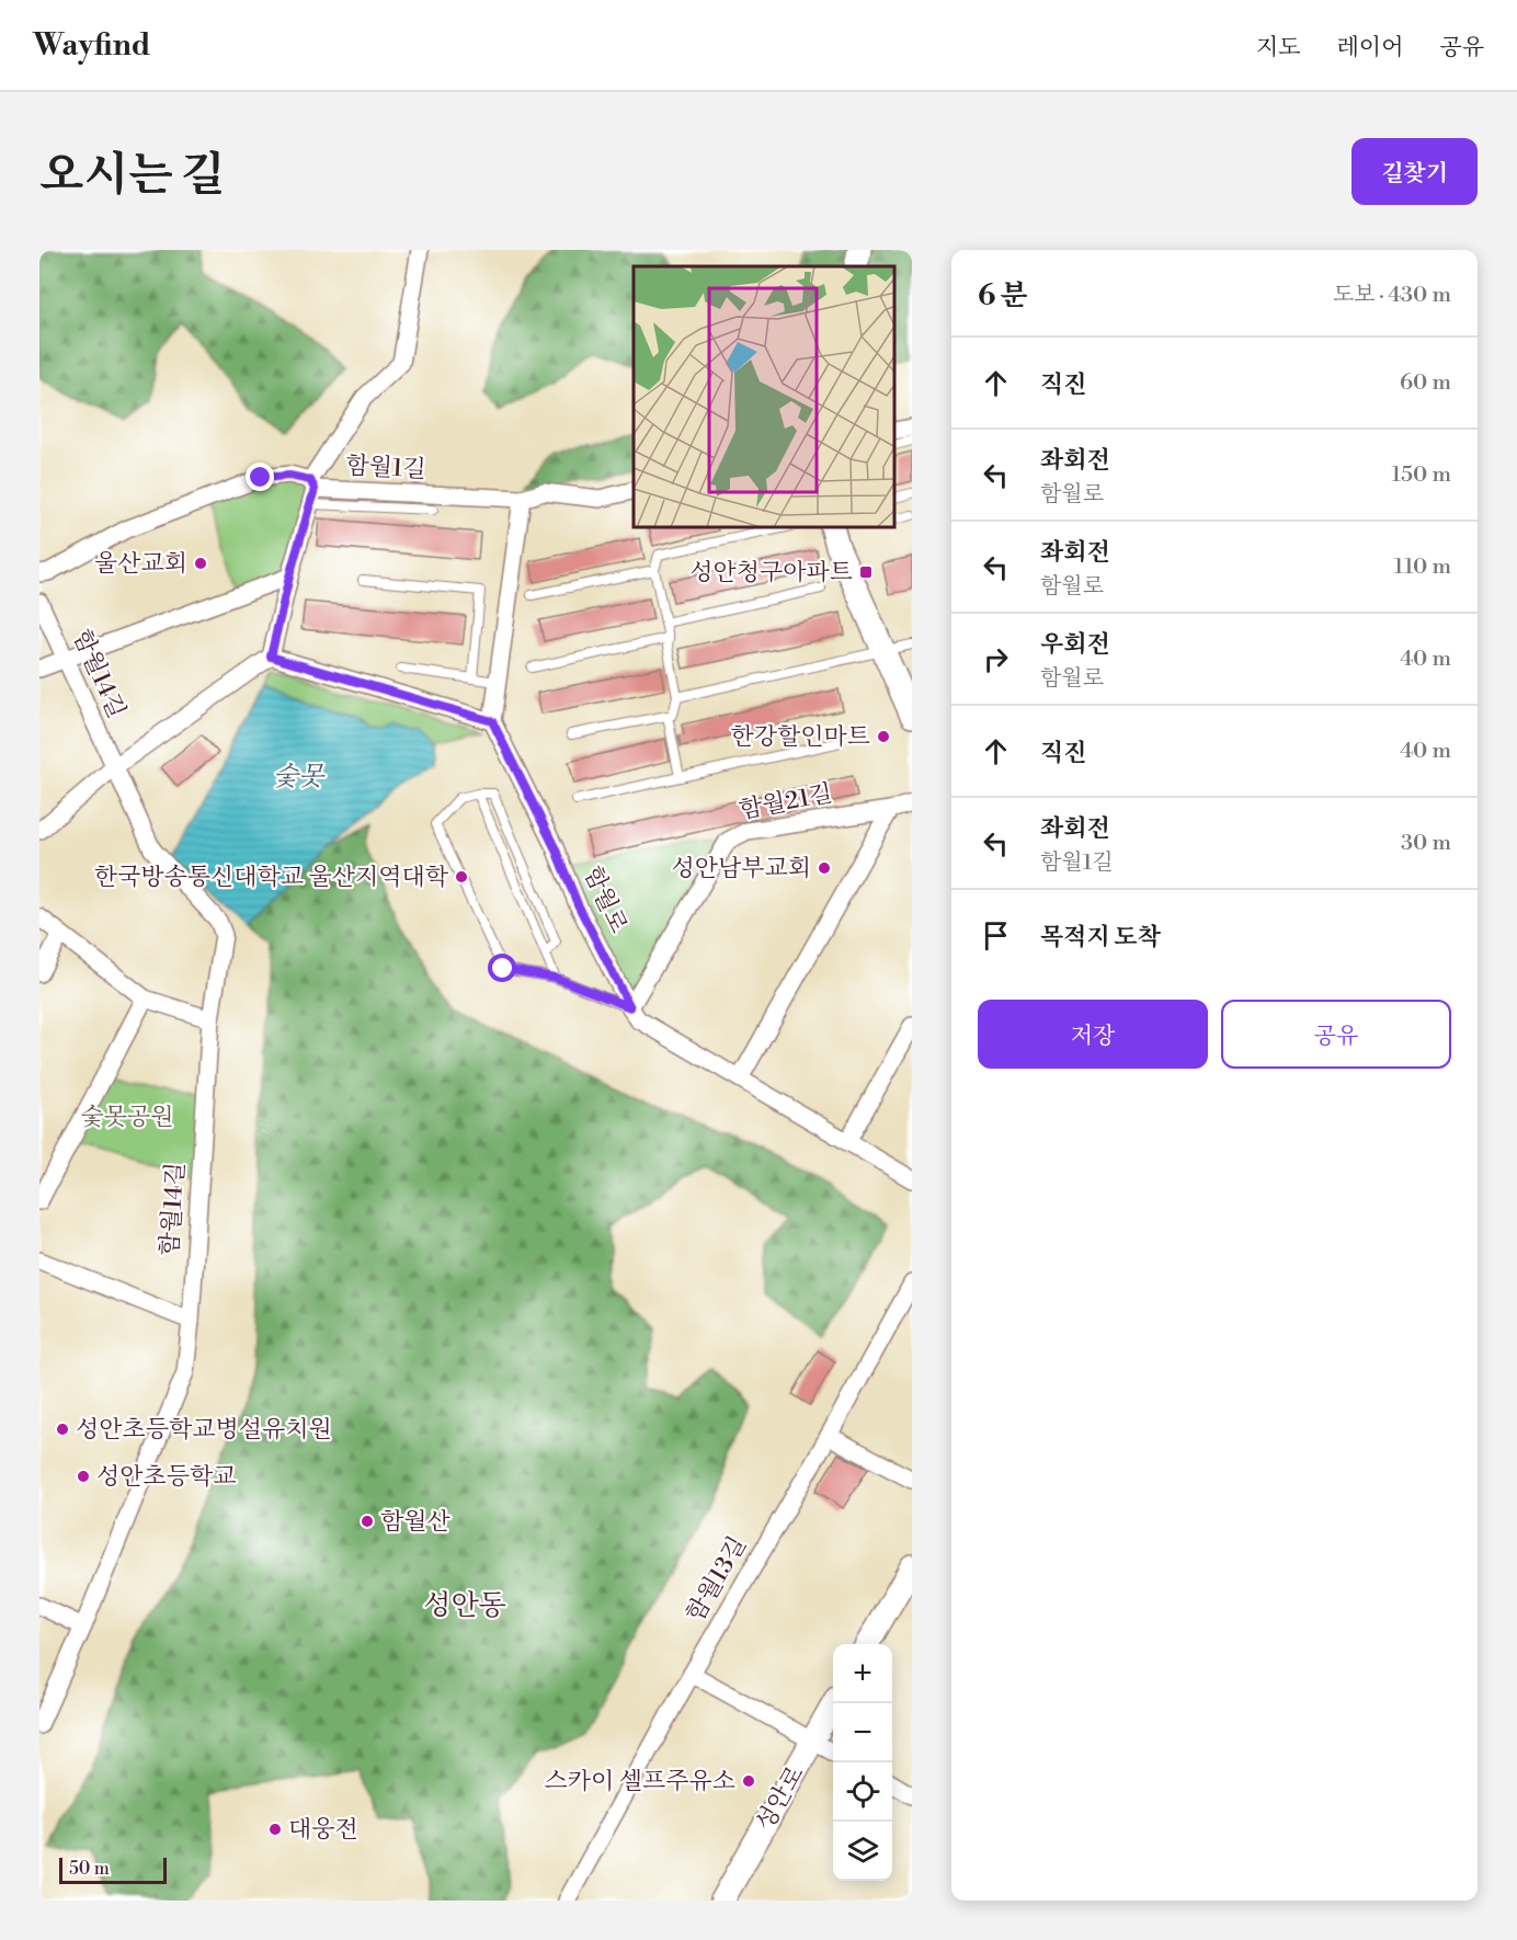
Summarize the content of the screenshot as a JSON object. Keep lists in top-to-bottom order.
{
  "streets": {
    "street": [
      "함월1길",
      "함월14길",
      "함월21길",
      "함월로",
      "함월13길",
      "성안로"
    ]
  },
  "crossings": [
    ["함월21길", "함월로"]
  ],
  "districts": ["성안동"],
  "water": ["숯못"],
  "parks": ["숯못공원"],
  "places": {
    "other": [
      "울산교회",
      "한강할인마트",
      "성안남부교회",
      "한국방송통신대학교 울산지역대학",
      "성안초등학교병설유치원",
      "성안초등학교",
      "함월산",
      "스카이 셀프주유소",
      "대웅전"
    ],
    "transit": ["성안청구아파트"]
  },
  "scale_bar": "50 m",
  "page": {
    "header": "Wayfind",
    "nav": ["지도", "레이어", "공유"],
    "title": "오시는 길",
    "buttons": [
      "길찾기",
      ["저장", "공유"]
    ],
    "heading": ["6 분", "도보 · 430 m"],
    "list": [
      ["직진", "60 m"],
      ["좌회전", "함월로", "150 m"],
      ["좌회전", "함월로", "110 m"],
      ["우회전", "함월로", "40 m"],
      ["직진", "40 m"],
      ["좌회전", "함월1길", "30 m"],
      "목적지 도착"
    ],
    "map_buttons": ["+", "−"],
    "scale": "50 m"
  }
}
